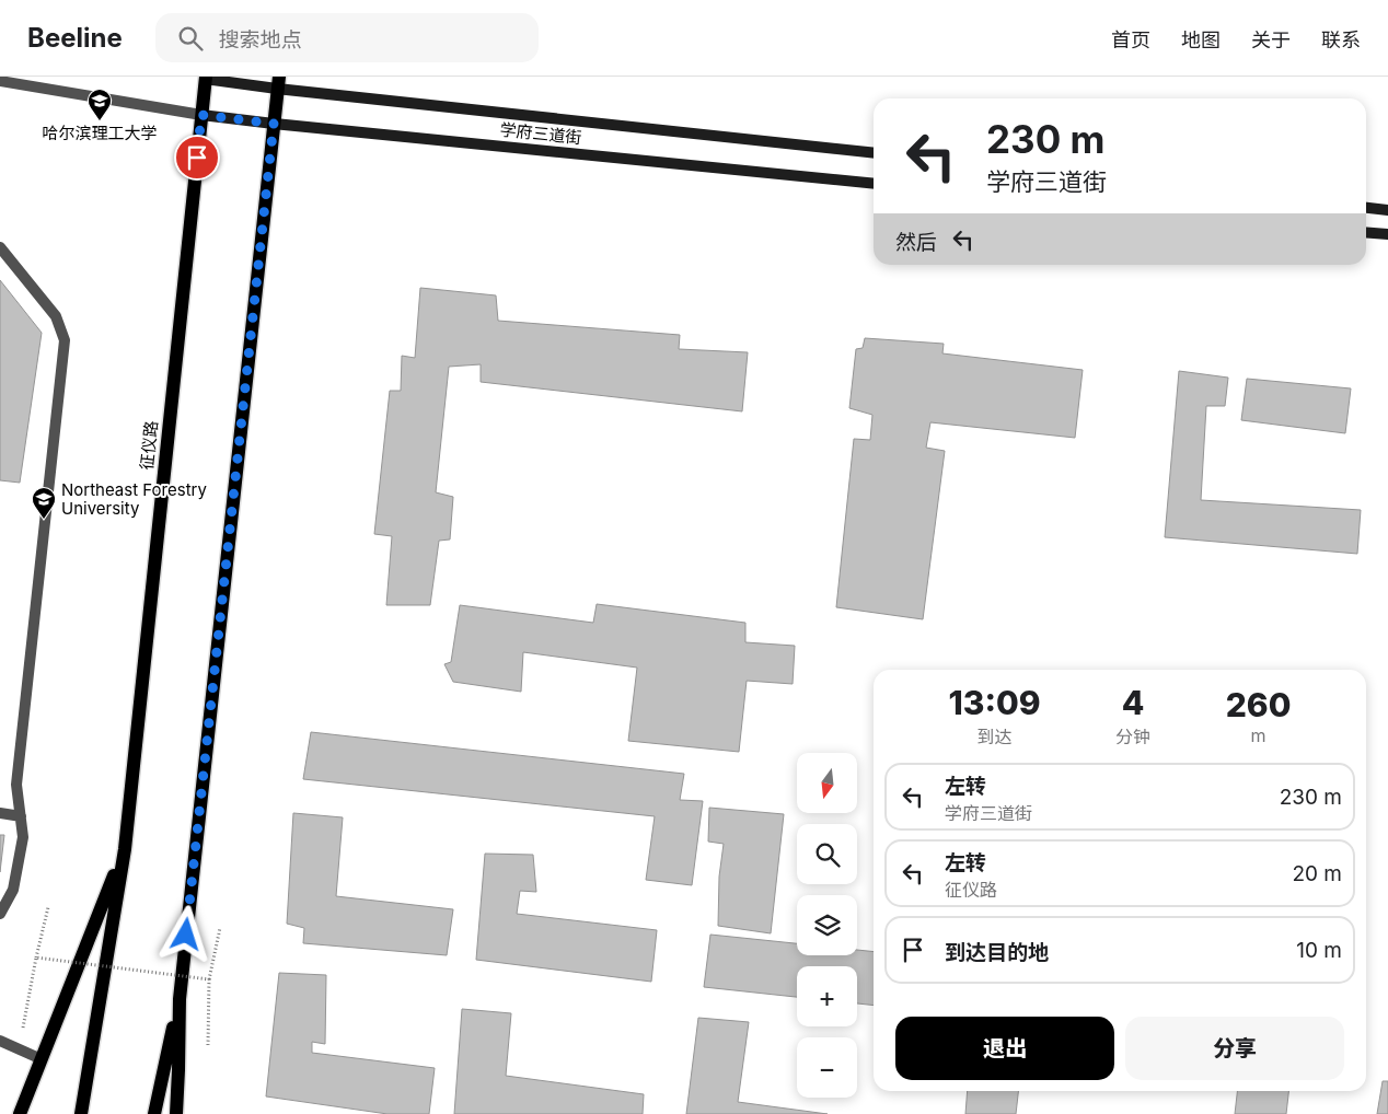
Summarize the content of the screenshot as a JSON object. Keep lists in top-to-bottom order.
{
  "streets": {
    "main road": ["学府三道街", "征仪路"]
  },
  "crossings": [
    ["学府三道街", "征仪路"]
  ],
  "places": {
    "school or university": ["哈尔滨理工大学", "Northeast Forestry University"]
  },
  "north": "bottom",
  "page": {
    "header": "Beeline",
    "search": "搜索地点",
    "nav": [
      "首页",
      "地图",
      "关于",
      "联系"
    ],
    "turn": ["230 m", "学府三道街"],
    "then": "然后",
    "eta": [
      "13:09",
      "到达",
      "4",
      "分钟",
      "260",
      "m"
    ],
    "map_buttons": ["+", "−"],
    "list": [
      {
        "name": "左转",
        "note": "学府三道街",
        "value": "230 m"
      },
      {
        "name": "左转",
        "note": "征仪路",
        "value": "20 m"
      },
      {
        "name": "到达目的地",
        "value": "10 m"
      }
    ],
    "buttons": ["退出", "分享"]
  }
}
